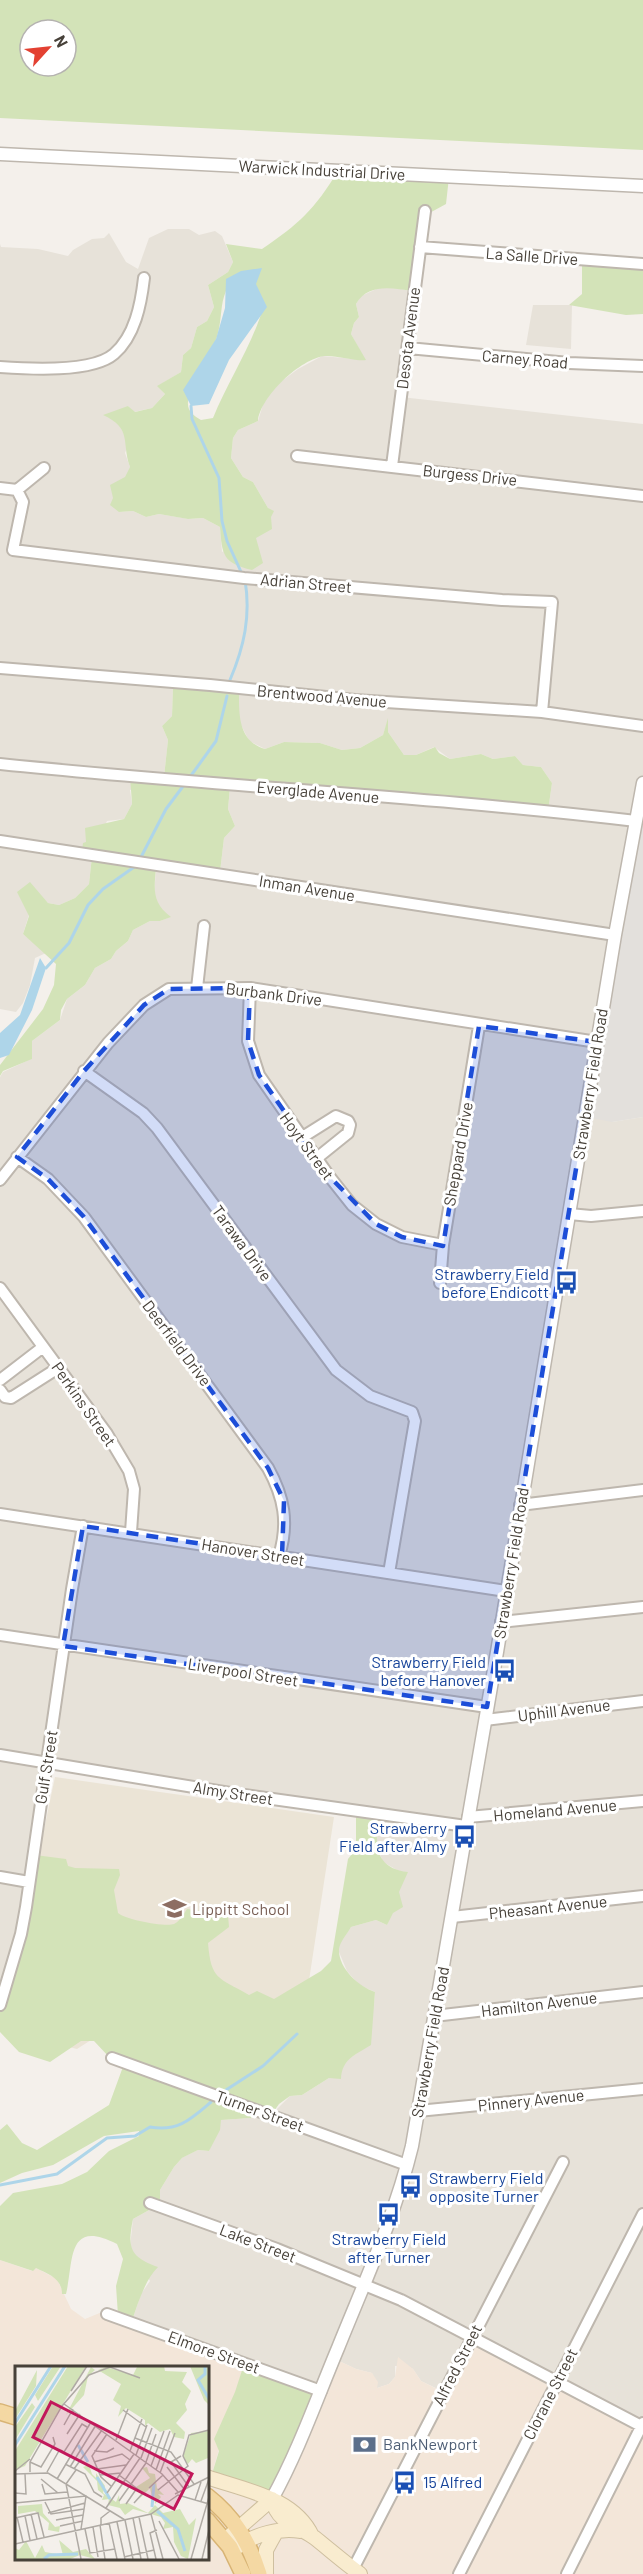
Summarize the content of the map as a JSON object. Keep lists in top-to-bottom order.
{
  "streets": {
    "street": [
      "Warwick Industrial Drive",
      "La Salle Drive",
      "Desota Avenue",
      "Carney Road",
      "Burgess Drive",
      "Adrian Street",
      "Brentwood Avenue",
      "Everglade Avenue",
      "Inman Avenue",
      "Burbank Drive",
      "Strawberry Field Road",
      "Hoyt Street",
      "Sheppard Drive",
      "Tarawa Drive",
      "Deerfield Drive",
      "Perkins Street",
      "Hanover Street",
      "Liverpool Street",
      "Uphill Avenue",
      "Gulf Street",
      "Almy Street",
      "Homeland Avenue",
      "Pheasant Avenue",
      "Hamilton Avenue",
      "Pinnery Avenue",
      "Turner Street",
      "Lake Street",
      "Elmore Street",
      "Alfred Street",
      "Clorane Street"
    ]
  },
  "crossings": [
    ["La Salle Drive", "Desota Avenue"],
    ["Desota Avenue", "Carney Road"],
    ["Desota Avenue", "Burgess Drive"],
    ["Adrian Street", "Brentwood Avenue"],
    ["Everglade Avenue", "Strawberry Field Road"],
    ["Inman Avenue", "Strawberry Field Road"],
    ["Burbank Drive", "Strawberry Field Road"],
    ["Burbank Drive", "Hoyt Street"],
    ["Burbank Drive", "Sheppard Drive"],
    ["Burbank Drive", "Tarawa Drive"],
    ["Burbank Drive", "Deerfield Drive"],
    ["Strawberry Field Road", "Hanover Street"],
    ["Strawberry Field Road", "Liverpool Street"],
    ["Strawberry Field Road", "Uphill Avenue"],
    ["Strawberry Field Road", "Almy Street"],
    ["Strawberry Field Road", "Homeland Avenue"],
    ["Strawberry Field Road", "Pheasant Avenue"],
    ["Strawberry Field Road", "Hamilton Avenue"],
    ["Strawberry Field Road", "Pinnery Avenue"],
    ["Strawberry Field Road", "Turner Street"],
    ["Strawberry Field Road", "Lake Street"],
    ["Strawberry Field Road", "Elmore Street"],
    ["Hoyt Street", "Sheppard Drive"],
    ["Tarawa Drive", "Hanover Street"],
    ["Deerfield Drive", "Hanover Street"],
    ["Perkins Street", "Hanover Street"],
    ["Hanover Street", "Gulf Street"],
    ["Liverpool Street", "Uphill Avenue"],
    ["Liverpool Street", "Gulf Street"],
    ["Gulf Street", "Almy Street"],
    ["Almy Street", "Homeland Avenue"],
    ["Lake Street", "Alfred Street"],
    ["Lake Street", "Clorane Street"]
  ],
  "places": {
    "bus stop": [
      "Strawberry Field before Endicott",
      "Strawberry Field before Hanover",
      "Strawberry Field after Almy",
      "Strawberry Field opposite Turner",
      "Strawberry Field after Turner",
      "15 Alfred"
    ],
    "school or university": ["Lippitt School"],
    "bank": ["BankNewport"]
  },
  "north": "top right"
}
